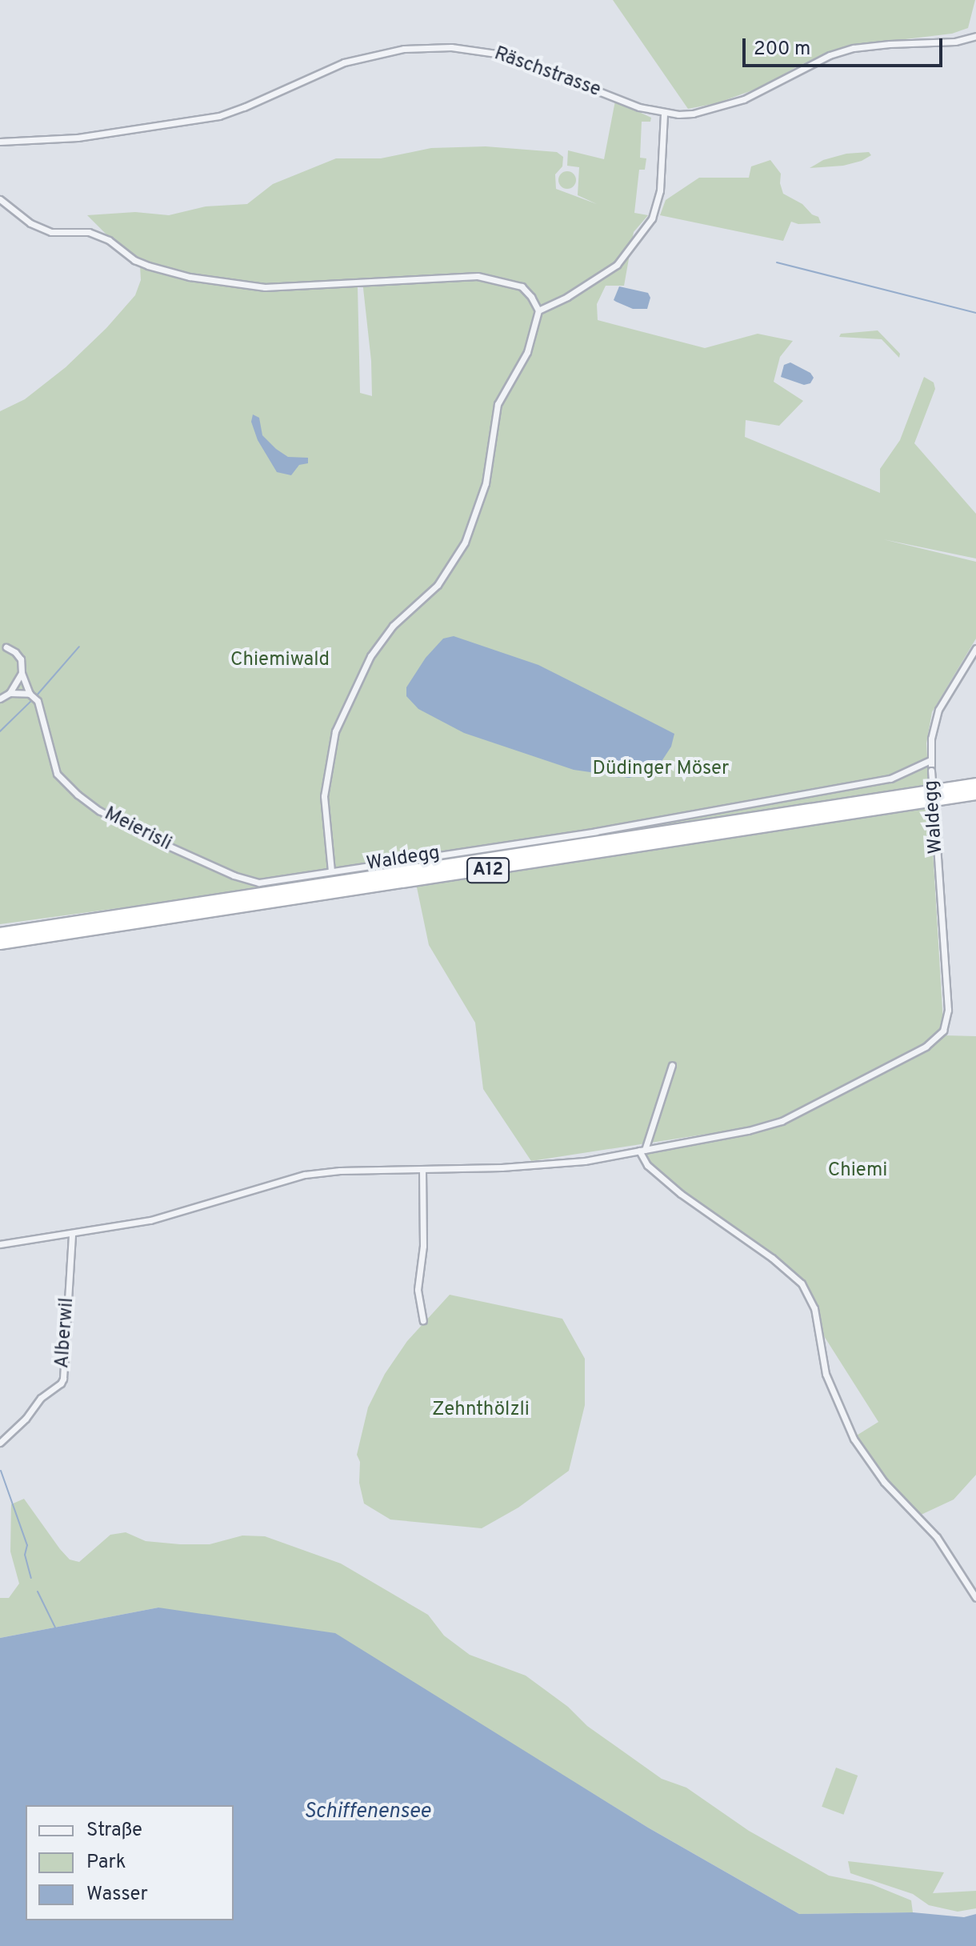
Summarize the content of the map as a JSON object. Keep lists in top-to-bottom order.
{
  "streets": {
    "highway": ["A12"],
    "street": [
      "Räschstrasse",
      "Waldegg",
      "Meierisli",
      "Alberwil"
    ]
  },
  "crossings": [
    ["Waldegg", "Meierisli"],
    ["Waldegg", "Alberwil"]
  ],
  "water": ["Schiffenensee"],
  "parks": [
    "Chiemiwald",
    "Düdinger Möser",
    "Chiemi",
    "Zehnthölzli"
  ],
  "legend": ["Straße", "Park", "Wasser"],
  "scale_bar": "200 m"
}
